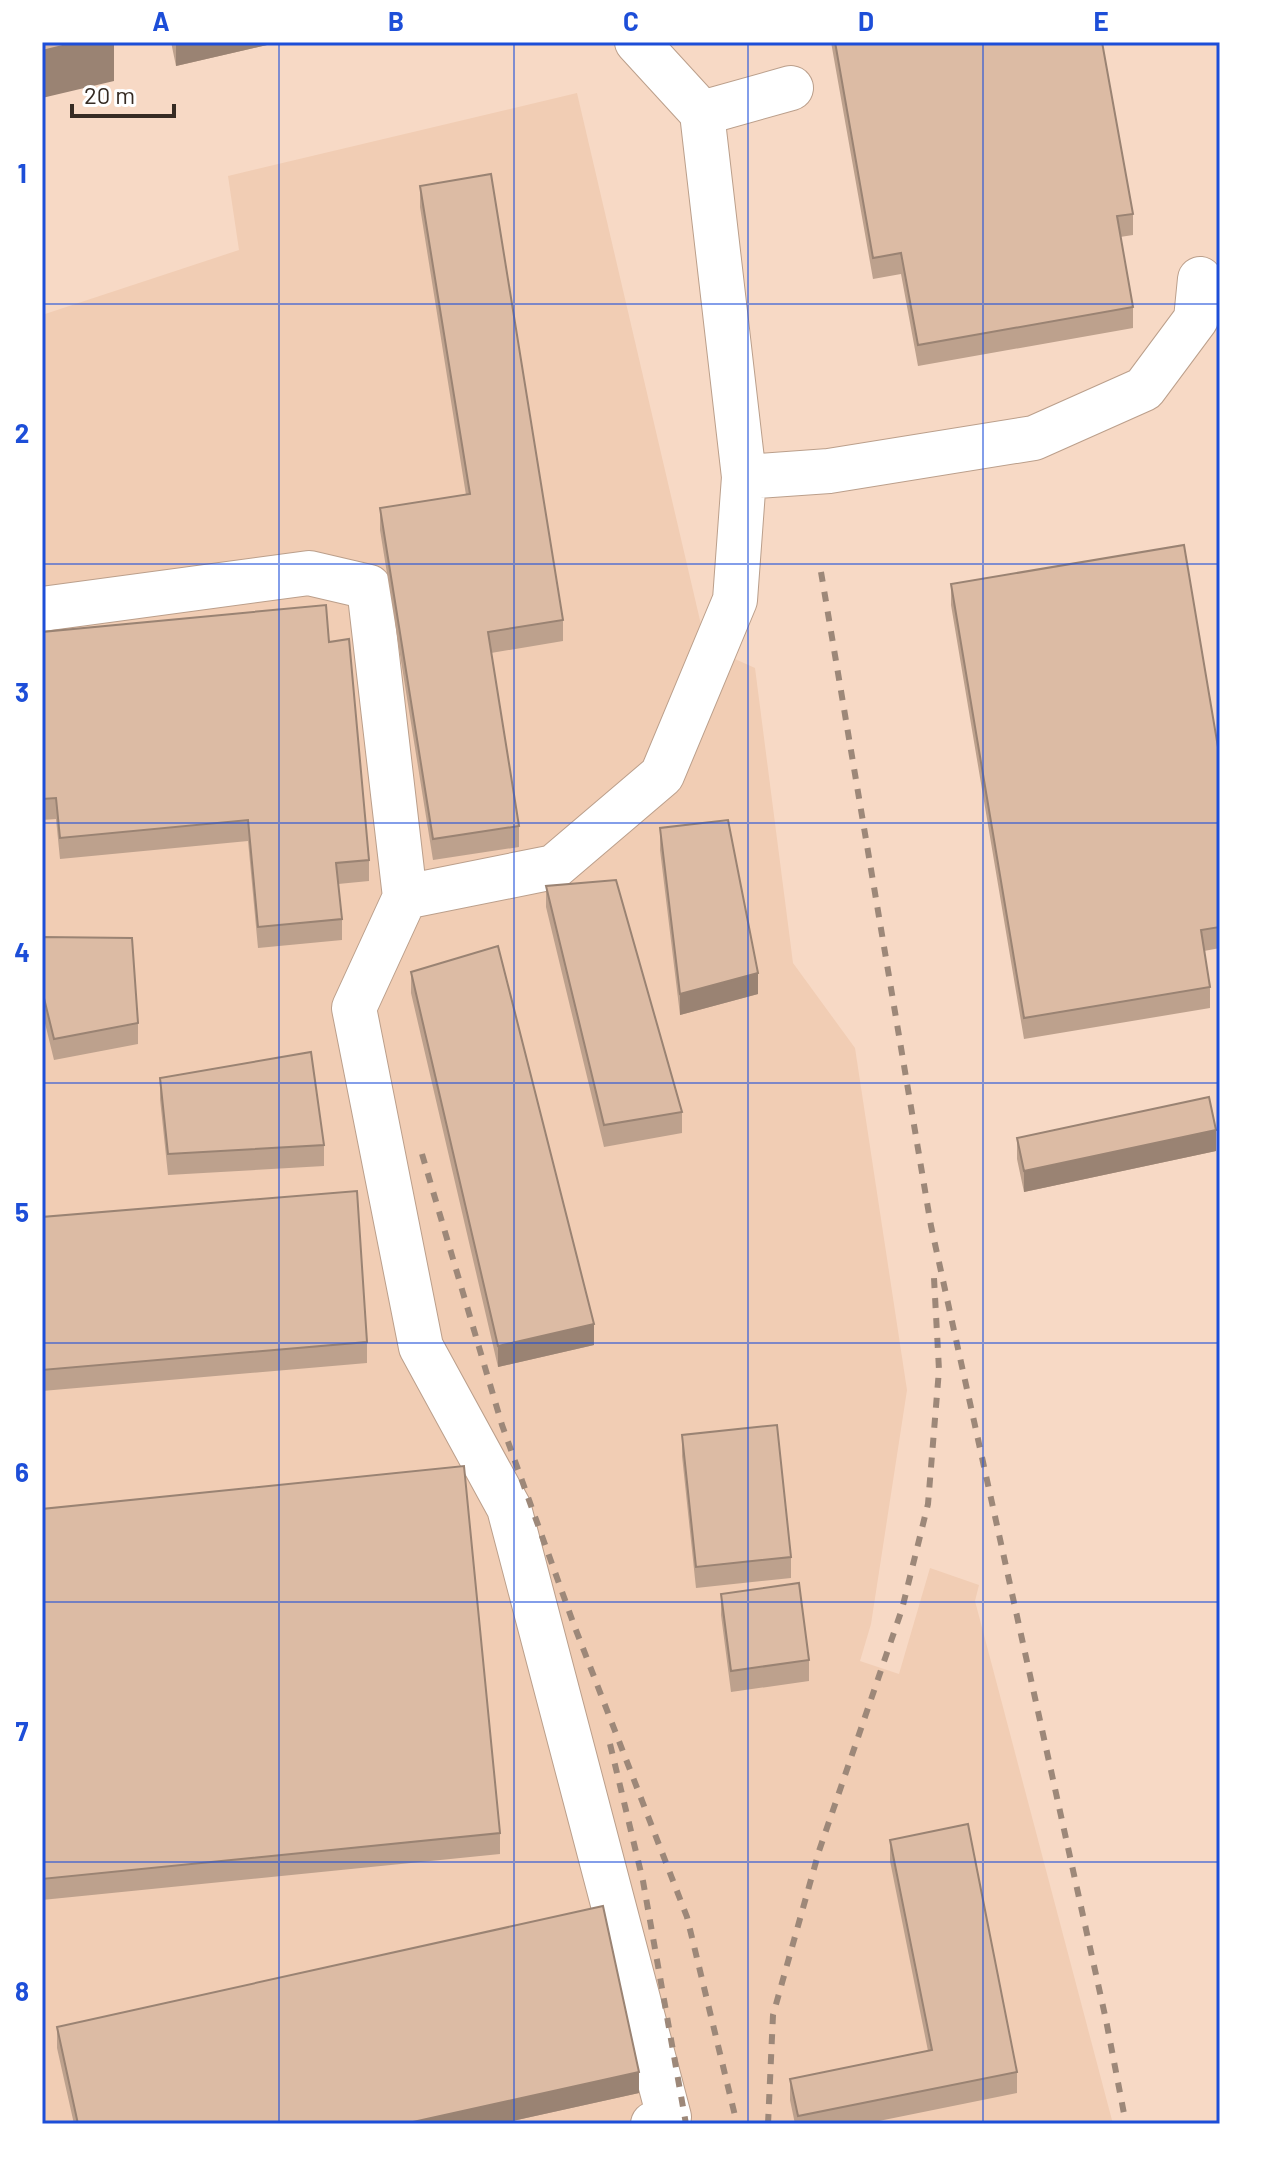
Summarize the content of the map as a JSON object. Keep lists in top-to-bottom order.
{
  "scale_bar": "20 m",
  "grid": {
    "columns": [
      "A",
      "B",
      "C",
      "D",
      "E"
    ],
    "rows": [
      "1",
      "2",
      "3",
      "4",
      "5",
      "6",
      "7",
      "8"
    ]
  }
}
